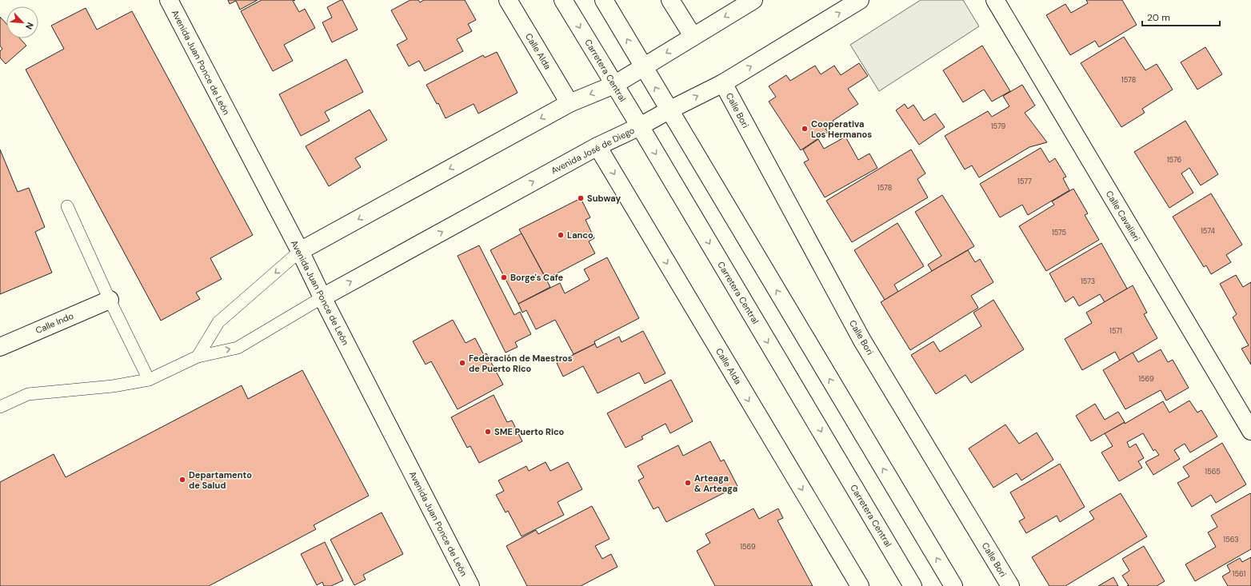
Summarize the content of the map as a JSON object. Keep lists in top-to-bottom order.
{
  "streets": {
    "main road": [
      "Calle Alda",
      "Avenida Juan Ponce de León",
      "Carretera Central",
      "Calle Bori",
      "Avenida José de Diego",
      "Calle Cavalieri",
      "Calle Indo"
    ]
  },
  "crossings": [
    ["Calle Alda", "Avenida José de Diego"],
    ["Avenida Juan Ponce de León", "Avenida José de Diego"],
    ["Carretera Central", "Avenida José de Diego"],
    ["Calle Bori", "Avenida José de Diego"]
  ],
  "places": [
    "Cooperativa Los Hermanos",
    "Subway",
    "Lanco",
    "Borge's Cafe",
    "Federación de Maestros de Puerto Rico",
    "SME Puerto Rico",
    "Departamento de Salud",
    "Arteaga & Arteaga"
  ],
  "house_numbers": [
    "1578",
    "1579",
    "1576",
    "1577",
    "1578",
    "1574",
    "1575",
    "1573",
    "1571",
    "1569",
    "1565",
    "1563",
    "1569",
    "1561"
  ],
  "scale_bar": "20 m",
  "north": "bottom right"
}
